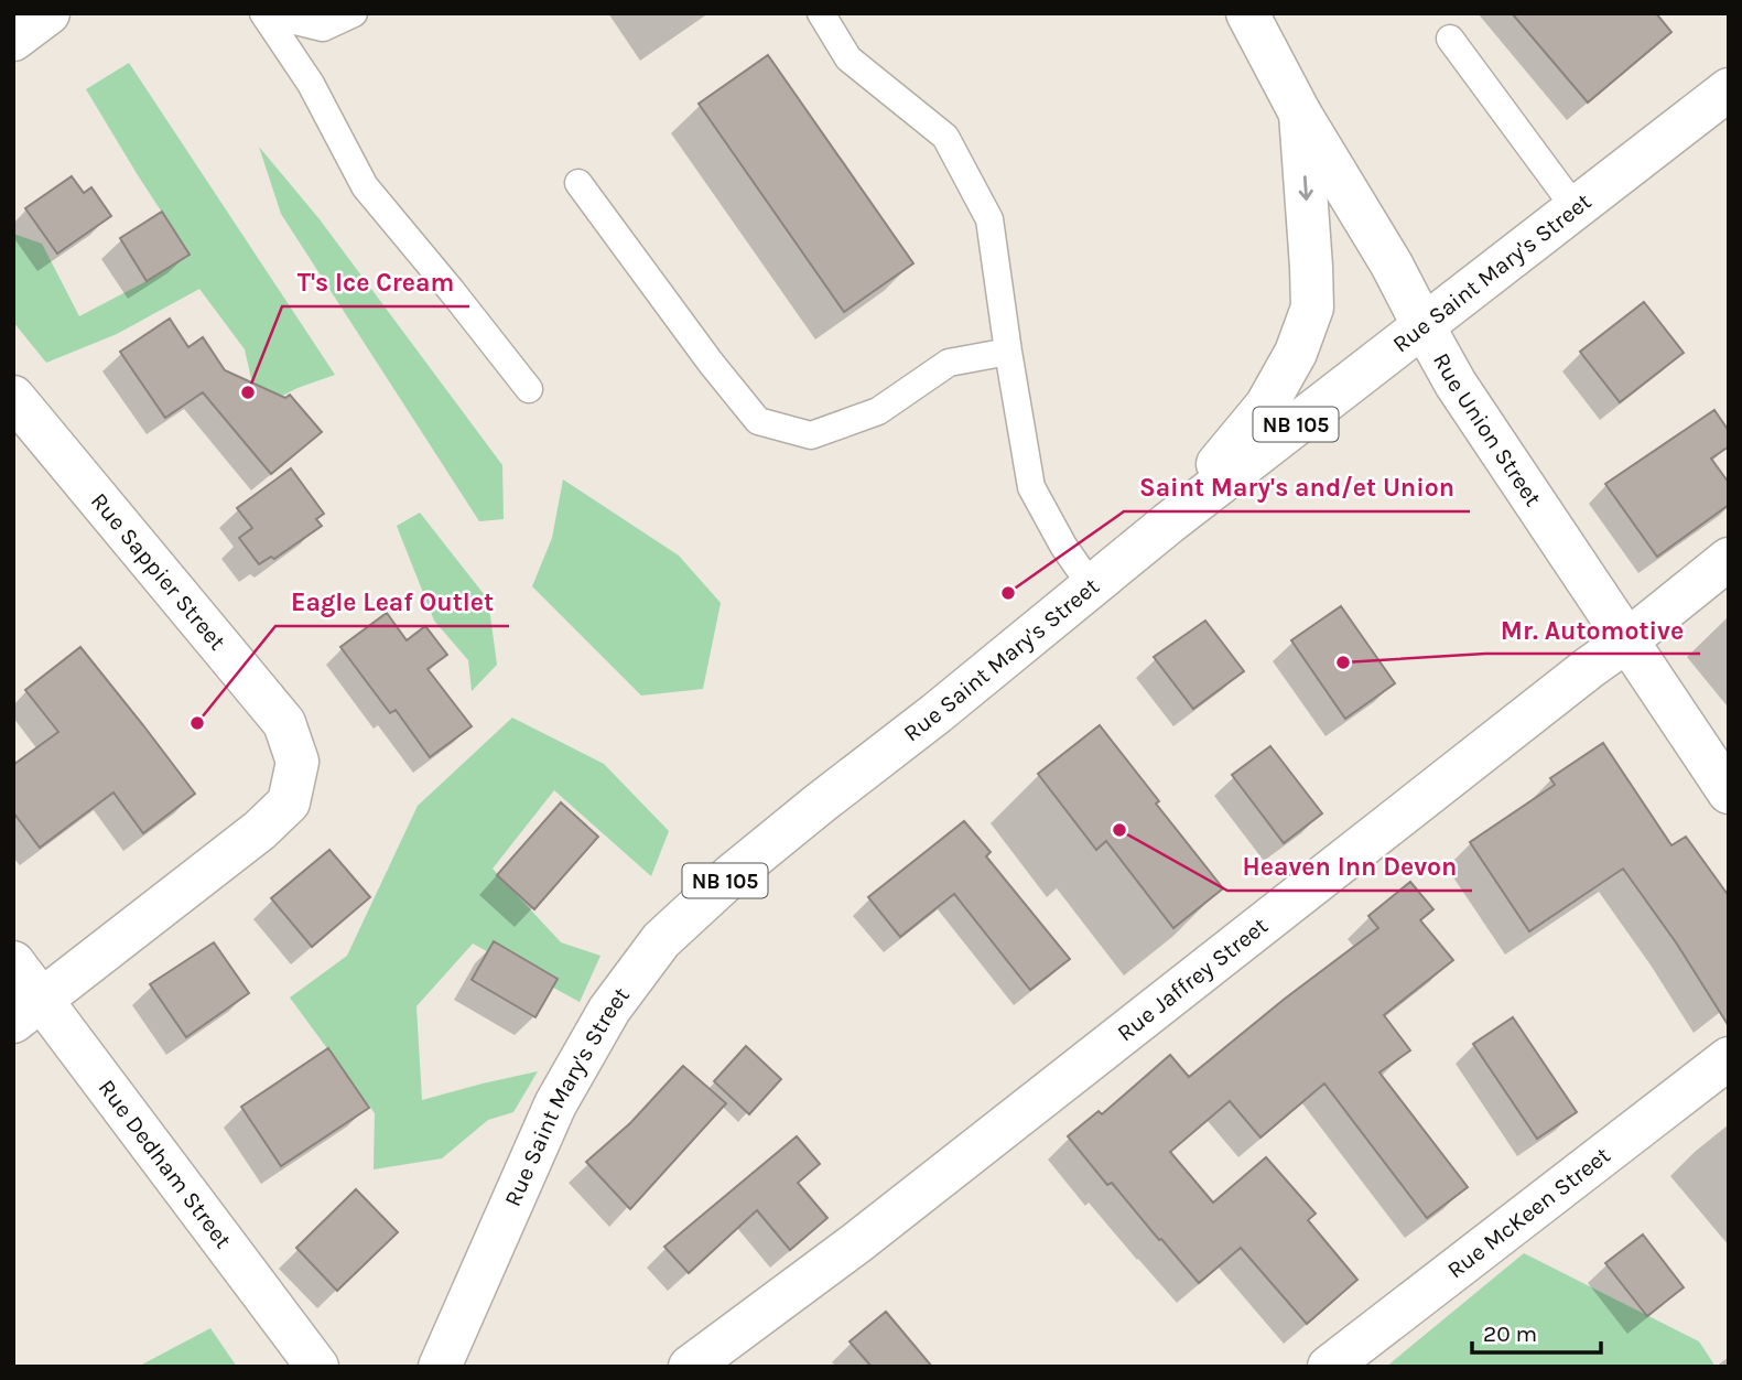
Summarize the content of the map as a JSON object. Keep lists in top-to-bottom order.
{
  "streets": {
    "main road": [
      "Rue Saint Mary's Street",
      "NB 105",
      "Rue Union Street",
      "Rue Sappier Street",
      "Rue Jaffrey Street",
      "Rue Dedham Street",
      "Rue McKeen Street"
    ]
  },
  "crossings": [
    ["Rue Saint Mary's Street", "Rue Union Street"],
    ["Rue Union Street", "Rue Jaffrey Street"],
    ["Rue Sappier Street", "Rue Dedham Street"]
  ],
  "places": [
    "T's Ice Cream",
    "Saint Mary's and/et Union",
    "Mr. Automotive",
    "Eagle Leaf Outlet",
    "Heaven Inn Devon"
  ],
  "scale_bar": "20 m"
}
